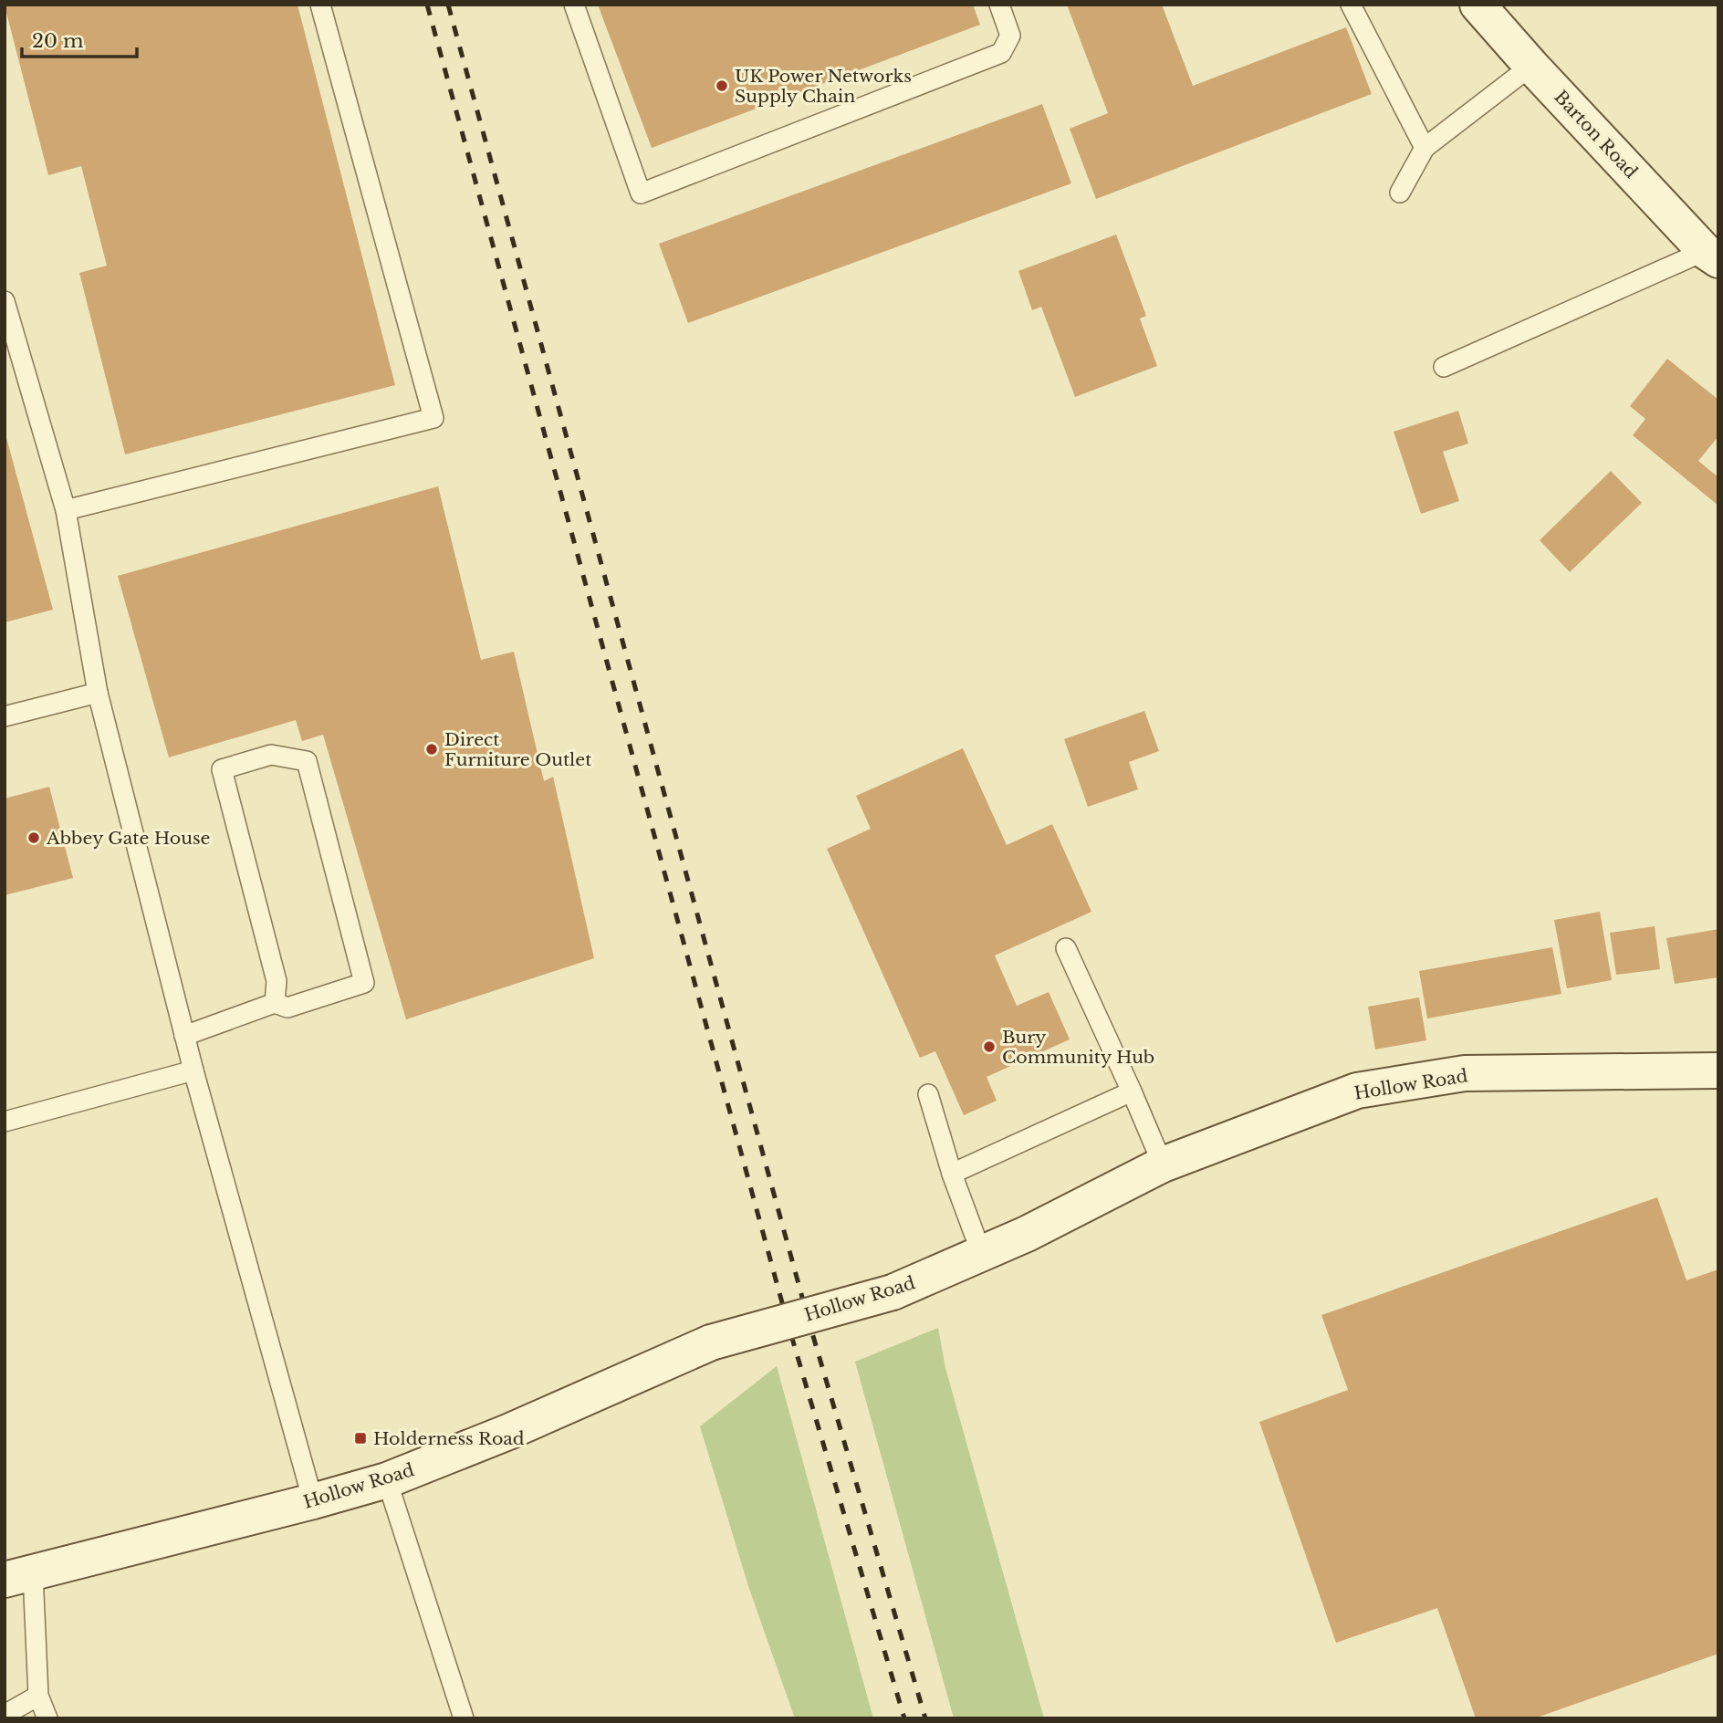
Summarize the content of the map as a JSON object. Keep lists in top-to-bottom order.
{
  "streets": {
    "street": ["Barton Road", "Hollow Road"]
  },
  "places": {
    "other": [
      "UK Power Networks Supply Chain",
      "Direct Furniture Outlet",
      "Abbey Gate House",
      "Bury Community Hub"
    ],
    "transit": ["Holderness Road"]
  },
  "scale_bar": "20 m"
}
